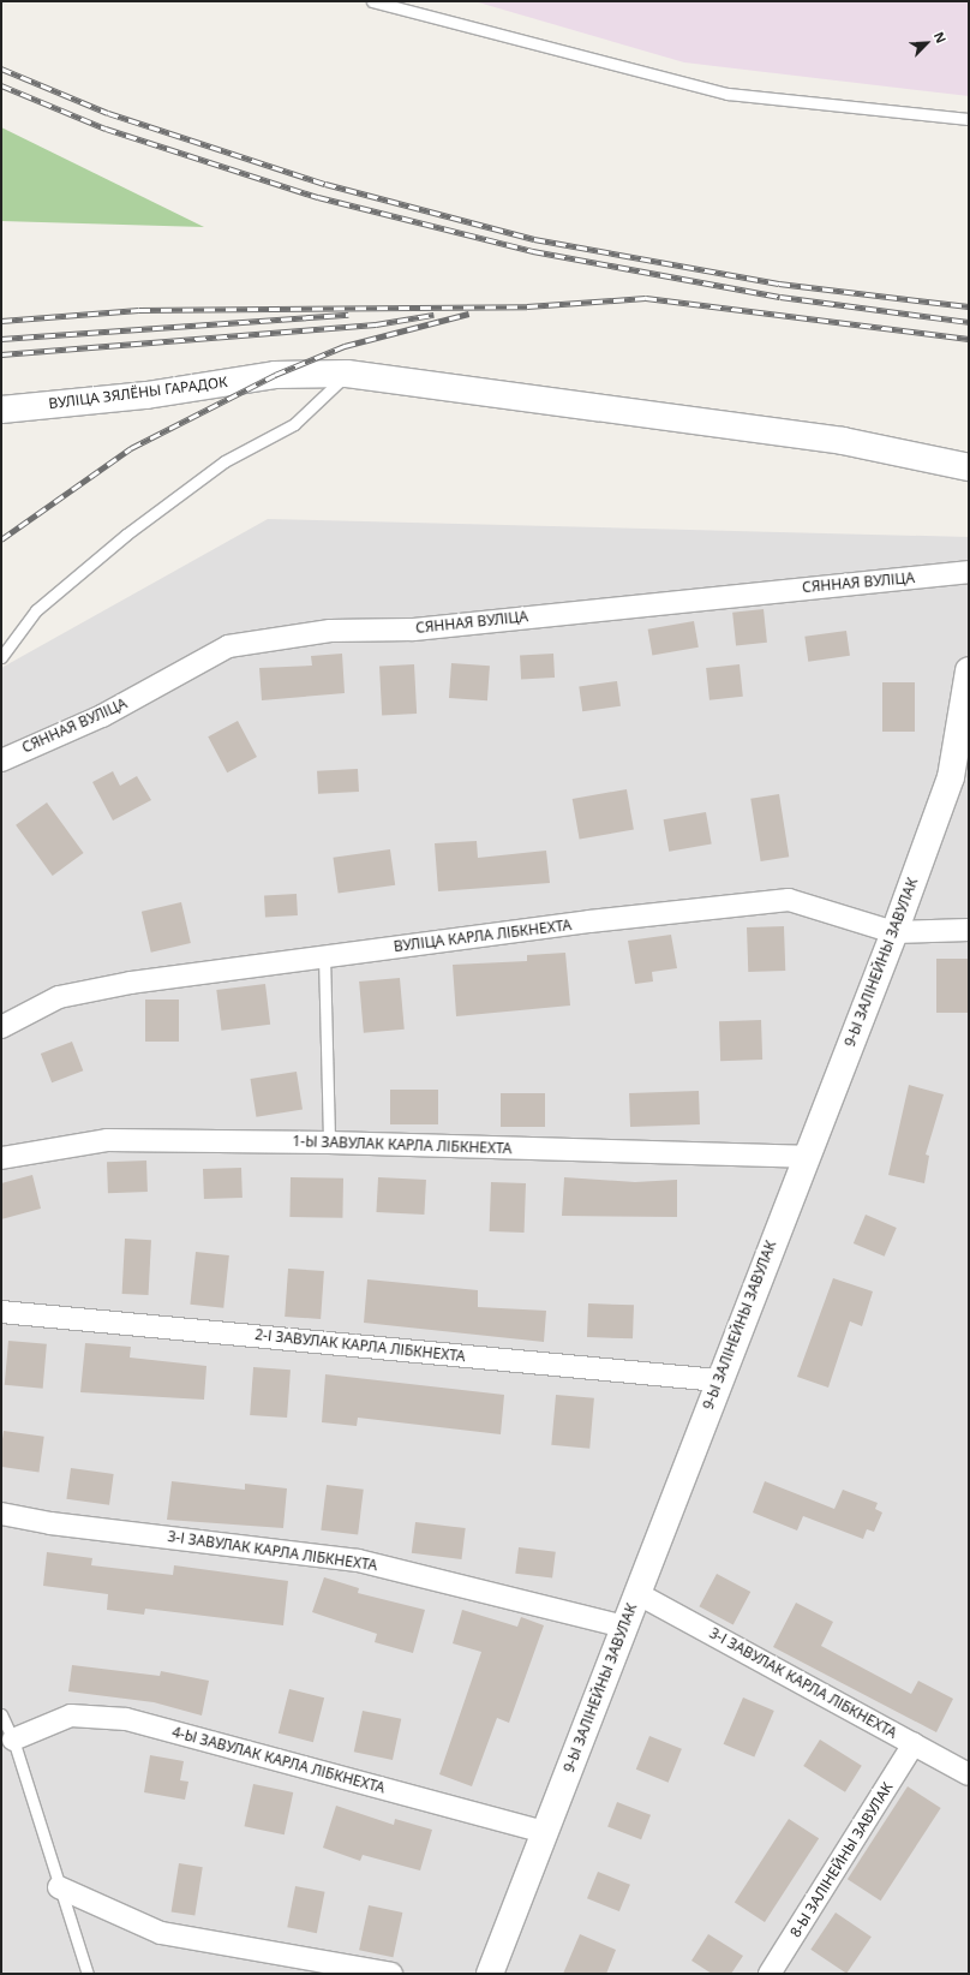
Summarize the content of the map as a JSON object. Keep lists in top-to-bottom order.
{
  "streets": {
    "street": [
      "ВУЛІЦА ЗЯЛЁНЫ ГАРАДОК",
      "СЯННАЯ ВУЛІЦА",
      "ВУЛІЦА КАРЛА ЛІБКНЕХТА",
      "9-Ы ЗАЛІНЕЙНЫ ЗАВУЛАК",
      "1-Ы ЗАВУЛАК КАРЛА ЛІБКНЕХТА",
      "2-І ЗАВУЛАК КАРЛА ЛІБКНЕХТА",
      "3-І ЗАВУЛАК КАРЛА ЛІБКНЕХТА",
      "4-Ы ЗАВУЛАК КАРЛА ЛІБКНЕХТА",
      "8-Ы ЗАЛІНЕЙНЫ ЗАВУЛАК"
    ]
  },
  "crossings": [
    ["ВУЛІЦА КАРЛА ЛІБКНЕХТА", "9-Ы ЗАЛІНЕЙНЫ ЗАВУЛАК"],
    ["9-Ы ЗАЛІНЕЙНЫ ЗАВУЛАК", "1-Ы ЗАВУЛАК КАРЛА ЛІБКНЕХТА"],
    ["9-Ы ЗАЛІНЕЙНЫ ЗАВУЛАК", "2-І ЗАВУЛАК КАРЛА ЛІБКНЕХТА"],
    ["9-Ы ЗАЛІНЕЙНЫ ЗАВУЛАК", "3-І ЗАВУЛАК КАРЛА ЛІБКНЕХТА"],
    ["9-Ы ЗАЛІНЕЙНЫ ЗАВУЛАК", "4-Ы ЗАВУЛАК КАРЛА ЛІБКНЕХТА"],
    ["3-І ЗАВУЛАК КАРЛА ЛІБКНЕХТА", "8-Ы ЗАЛІНЕЙНЫ ЗАВУЛАК"]
  ],
  "north": "top right"
}
